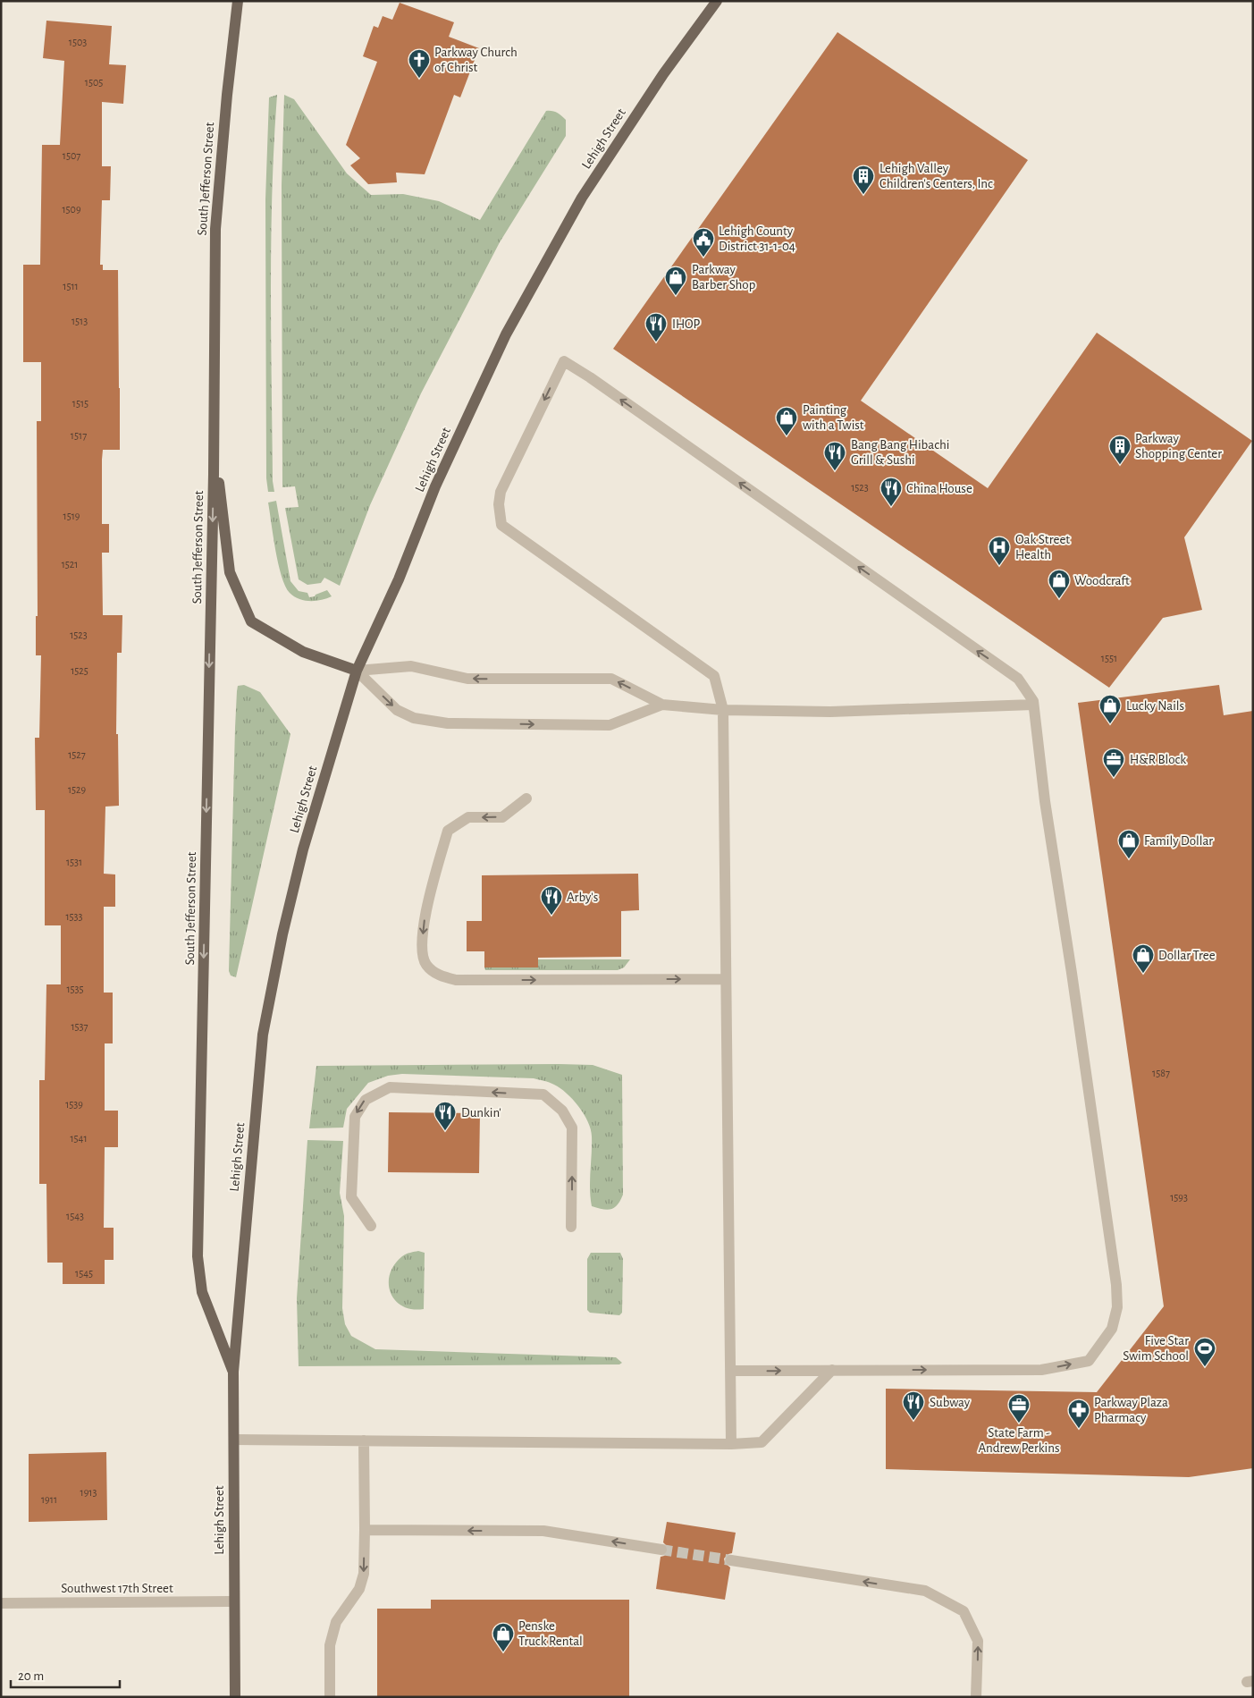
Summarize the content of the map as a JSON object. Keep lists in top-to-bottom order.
{
  "streets": {
    "main road": ["Lehigh Street", "South Jefferson Street"],
    "street": ["Southwest 17th Street"]
  },
  "crossings": [
    ["Lehigh Street", "South Jefferson Street"],
    ["Lehigh Street", "Southwest 17th Street"]
  ],
  "one_way": ["South Jefferson Street"],
  "places": {
    "church": ["Parkway Church of Christ"],
    "building": ["Lehigh Valley Children's Centers, Inc", "Parkway Shopping Center"],
    "public building": ["Lehigh County District 31-1-04"],
    "shop": [
      "Parkway Barber Shop",
      "Painting with a Twist",
      "Woodcraft",
      "Lucky Nails",
      "Family Dollar",
      "Dollar Tree",
      "Penske Truck Rental"
    ],
    "restaurant": [
      "IHOP",
      "Bang Bang Hibachi Grill & Sushi",
      "China House",
      "Arby's",
      "Dunkin'",
      "Subway"
    ],
    "hospital": ["Oak Street Health"],
    "office": ["H&R Block", "State Farm - Andrew Perkins"],
    "sports": ["Five Star Swim School"],
    "pharmacy": ["Parkway Plaza Pharmacy"]
  },
  "house_numbers": [
    "1503",
    "1505",
    "1507",
    "1509",
    "1511",
    "1513",
    "1515",
    "1517",
    "1523",
    "1519",
    "1521",
    "1523",
    "1551",
    "1525",
    "1527",
    "1529",
    "1531",
    "1533",
    "1535",
    "1537",
    "1587",
    "1539",
    "1541",
    "1593",
    "1543",
    "1545",
    "1913",
    "1911"
  ],
  "scale_bar": "20 m"
}
